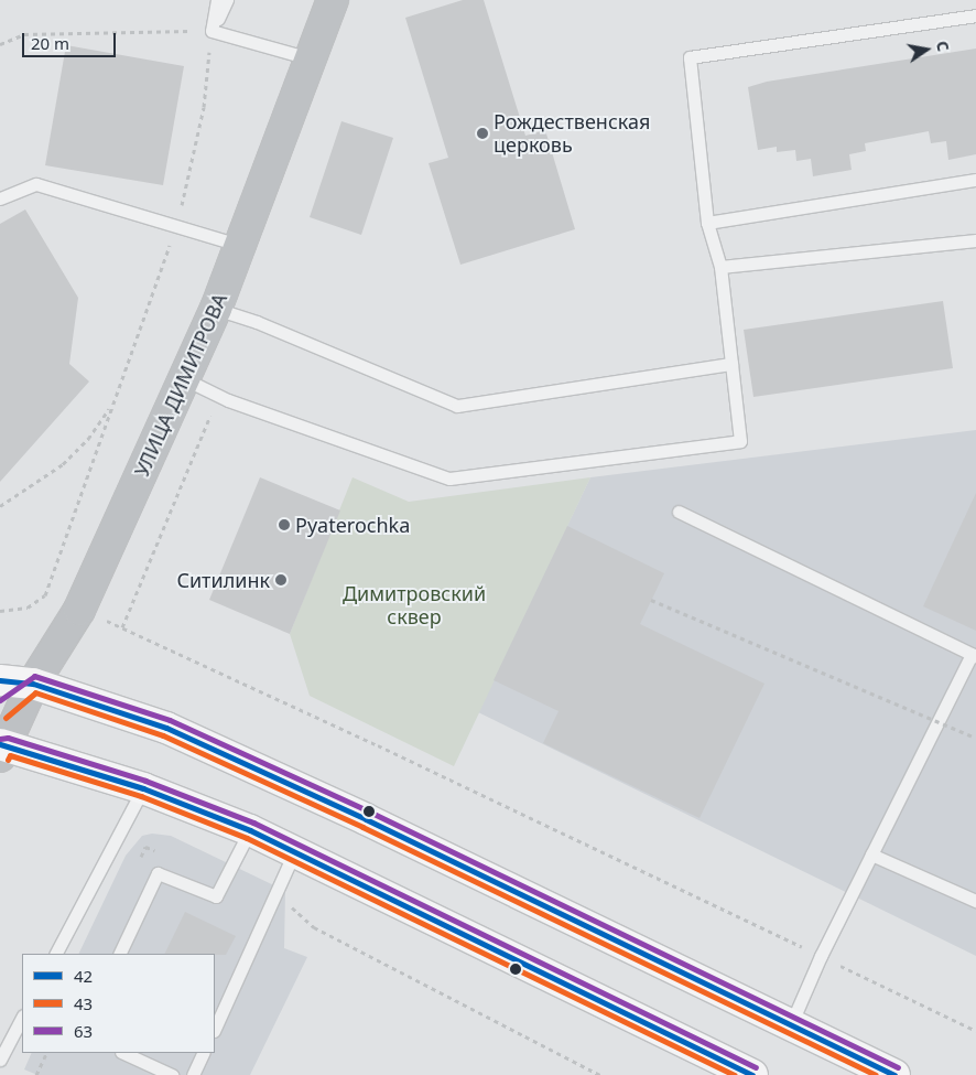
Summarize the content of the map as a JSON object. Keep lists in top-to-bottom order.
{
  "streets": {
    "street": ["УЛИЦА ДИМИТРОВА"]
  },
  "parks": ["Димитровский сквер"],
  "places": ["Рождественская церковь", "Pyaterochka", "Ситилинк"],
  "lines": ["transit line 63", "transit line 42", "transit line 43"],
  "legend": ["42", "43", "63"],
  "scale_bar": "20 m",
  "north": "right"
}
